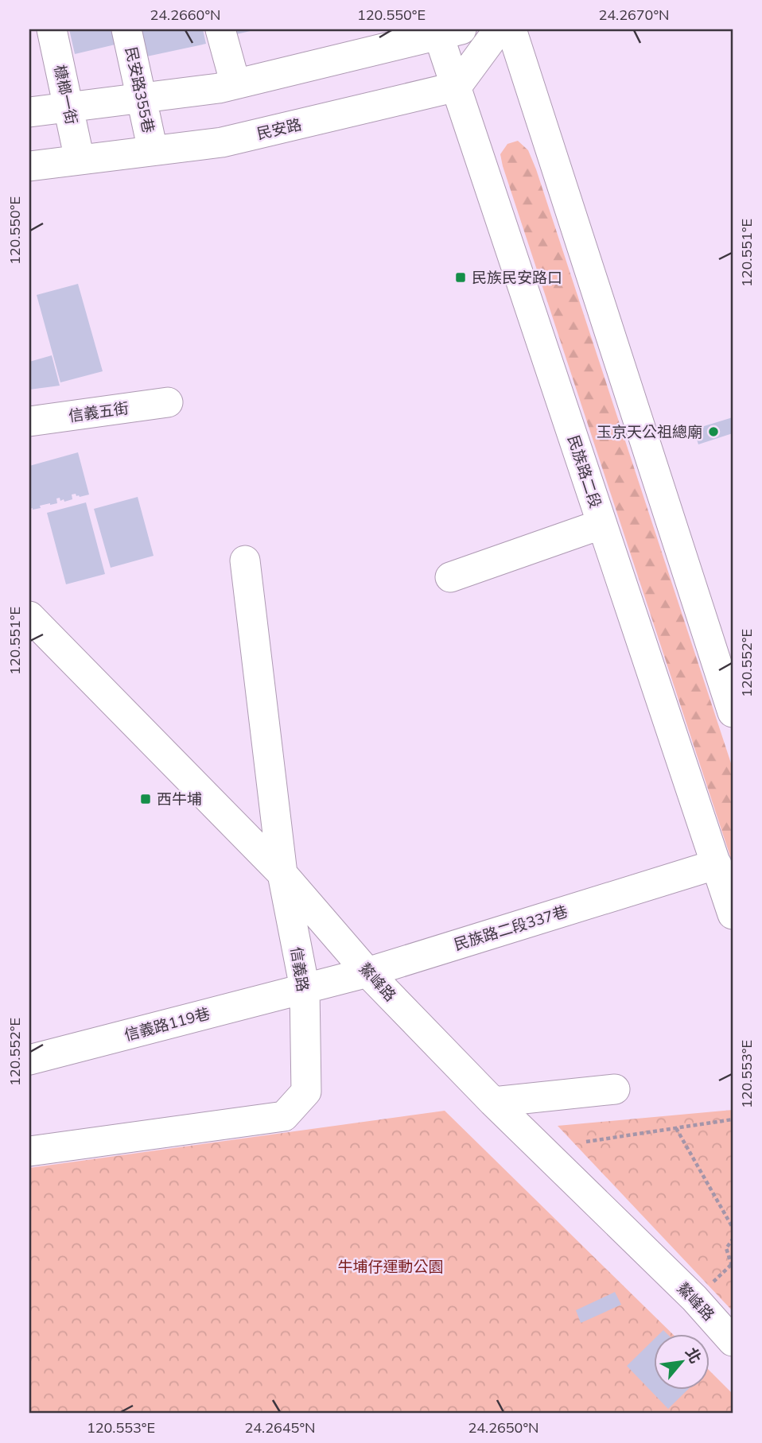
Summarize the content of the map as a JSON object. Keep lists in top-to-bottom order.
{
  "streets": {
    "street": [
      "民安路355巷",
      "槺榔一街",
      "民安路",
      "信義五街",
      "民族路二段",
      "民族路二段337巷",
      "信義路",
      "鰲峰路",
      "信義路119巷"
    ]
  },
  "crossings": [
    ["民安路355巷", "民安路"],
    ["槺榔一街", "民安路"],
    ["民安路", "民族路二段"],
    ["民族路二段", "民族路二段337巷"],
    ["民族路二段337巷", "信義路"],
    ["民族路二段337巷", "鰲峰路"],
    ["民族路二段337巷", "信義路119巷"],
    ["信義路", "鰲峰路"],
    ["信義路", "信義路119巷"]
  ],
  "parks": ["牛埔仔運動公園"],
  "places": {
    "transit": ["民族民安路口", "西牛埔"],
    "other": ["玉京天公祖總廟"]
  },
  "north": "top right",
  "coordinates": [
    "24.2660°N",
    "120.550°E",
    "24.2670°N",
    "120.551°E",
    "120.552°E",
    "120.553°E",
    "24.2645°N",
    "24.2650°N"
  ]
}
